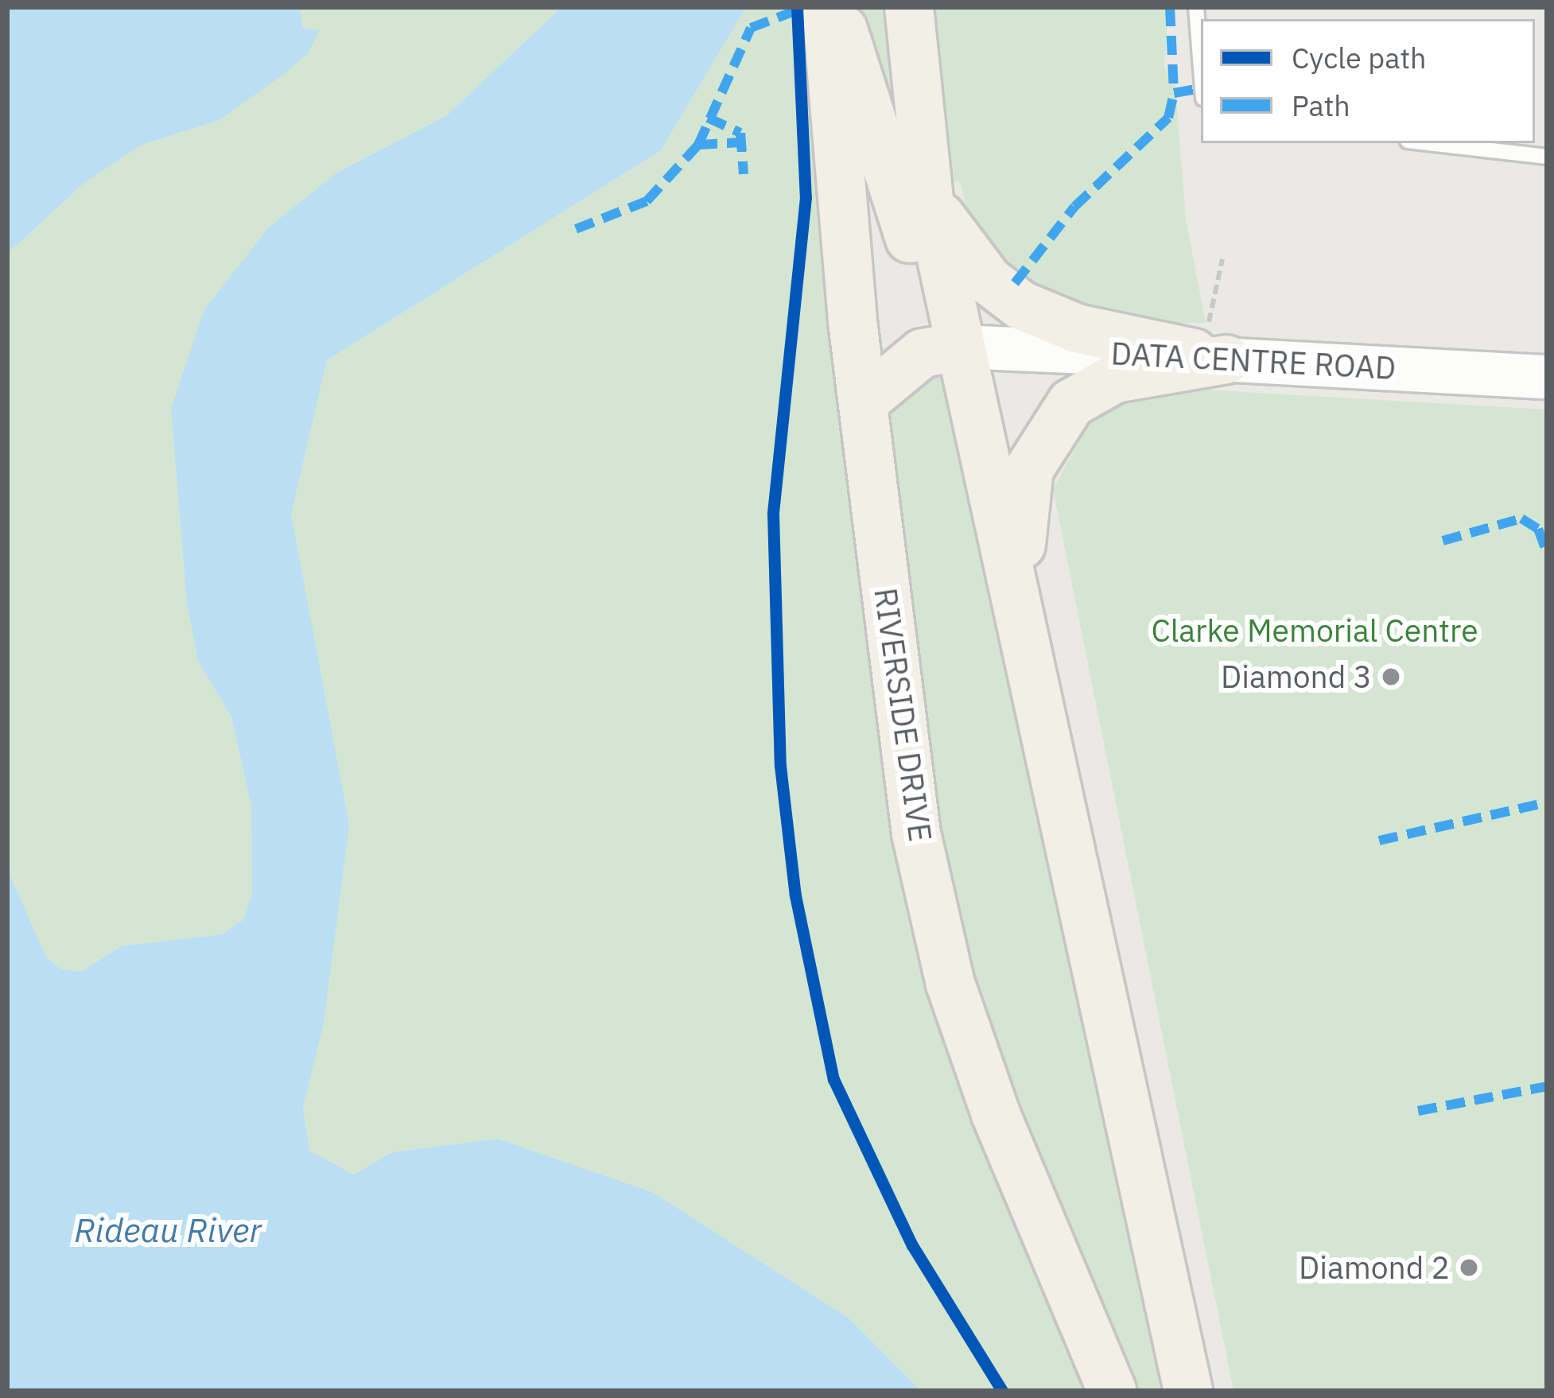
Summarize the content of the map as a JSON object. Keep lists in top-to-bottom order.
{
  "streets": {
    "main road": ["DATA CENTRE ROAD", "RIVERSIDE DRIVE"]
  },
  "water": ["Rideau River"],
  "parks": ["Clarke Memorial Centre"],
  "places": ["Diamond 3", "Diamond 2"],
  "legend": ["Cycle path", "Path"]
}
